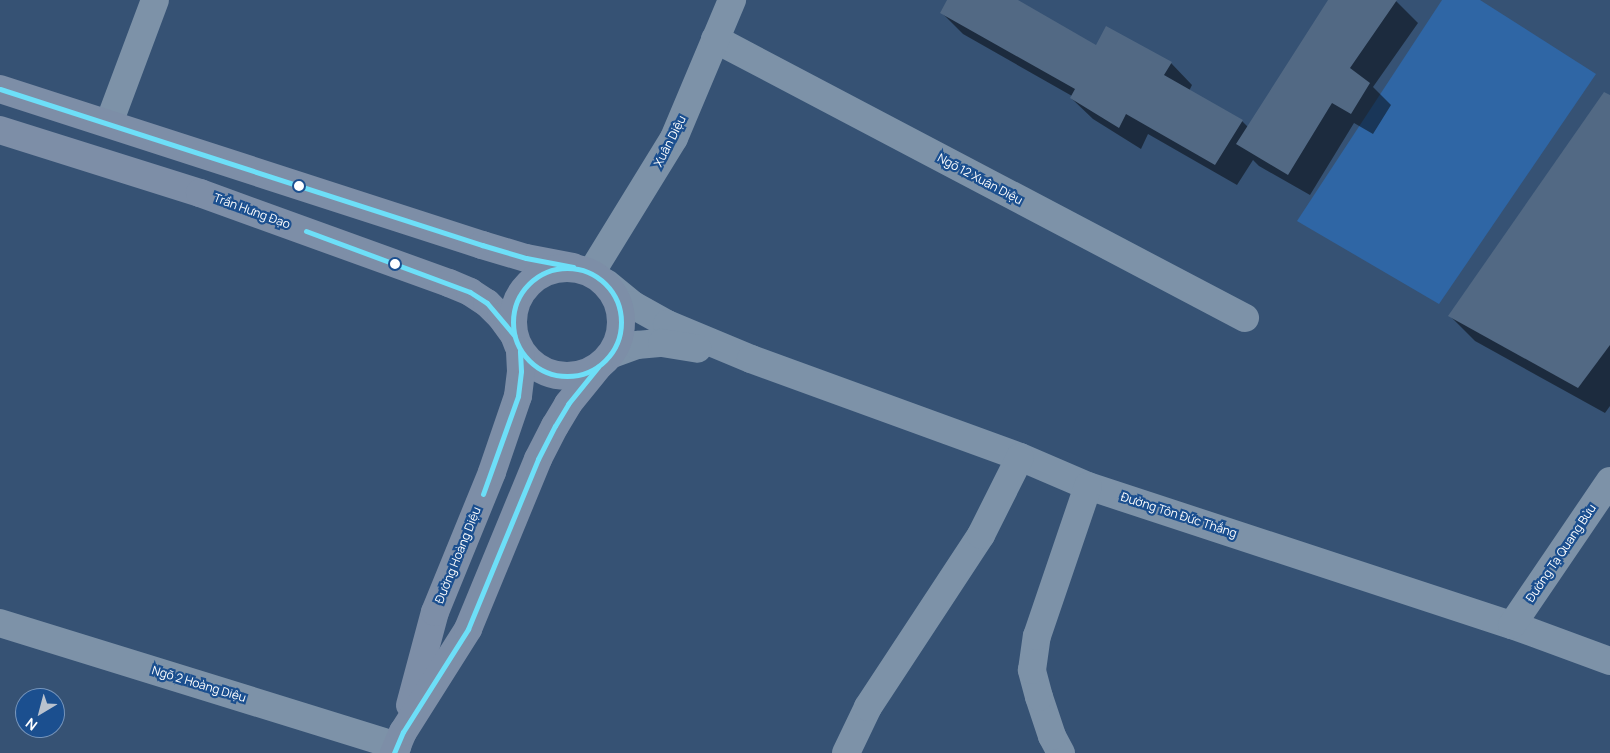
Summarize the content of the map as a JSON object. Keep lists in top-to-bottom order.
{
  "streets": {
    "main road": ["Trần Hưng Đạo", "Đường Hoàng Diệu"],
    "street": [
      "Xuân Diệu",
      "Ngõ 12 Xuân Diệu",
      "Đường Tôn Đức Thắng",
      "Đường Tạ Quang Bửu",
      "Ngõ 2 Hoàng Diệu"
    ]
  },
  "crossings": [
    ["Xuân Diệu", "Ngõ 12 Xuân Diệu"],
    ["Xuân Diệu", "Trần Hưng Đạo"],
    ["Xuân Diệu", "Đường Hoàng Diệu"],
    ["Trần Hưng Đạo", "Đường Hoàng Diệu"],
    ["Đường Tôn Đức Thắng", "Đường Tạ Quang Bửu"],
    ["Đường Hoàng Diệu", "Ngõ 2 Hoàng Diệu"]
  ],
  "north": "bottom left"
}
